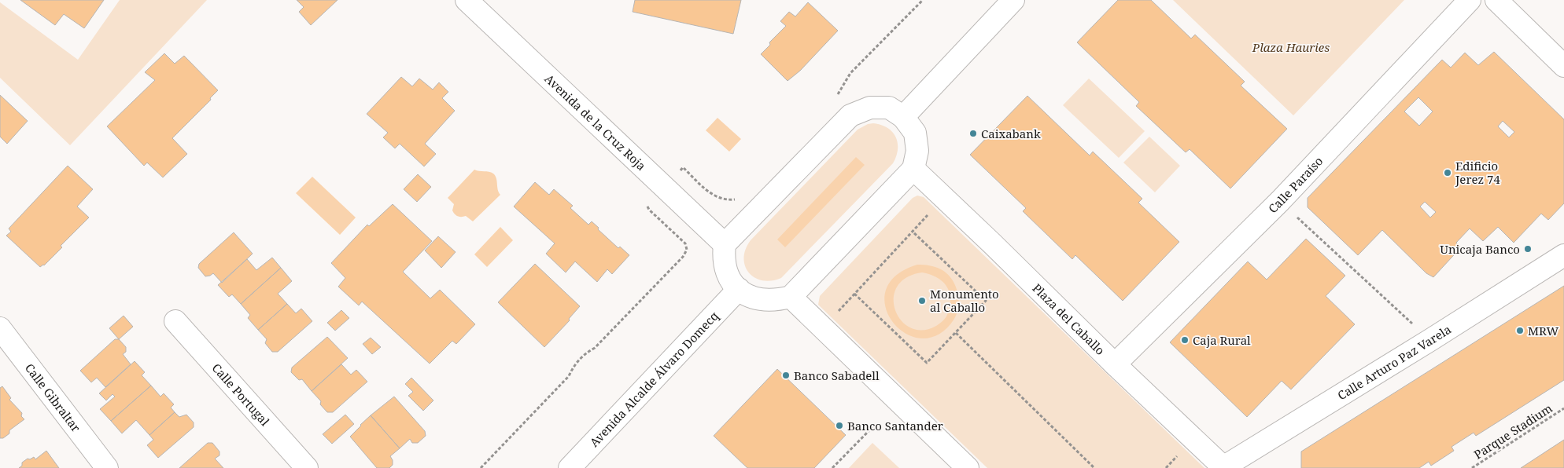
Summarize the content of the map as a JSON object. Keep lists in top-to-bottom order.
{
  "streets": {
    "main road": [
      "Avenida de la Cruz Roja",
      "Calle Paraíso",
      "Plaza del Caballo",
      "Calle Arturo Paz Varela",
      "Avenida Alcalde Álvaro Domecq",
      "Calle Portugal",
      "Calle Gibraltar"
    ],
    "path": ["Parque Stadium"]
  },
  "crossings": [
    ["Calle Paraíso", "Plaza del Caballo"],
    ["Plaza del Caballo", "Calle Arturo Paz Varela"]
  ],
  "parks": ["Plaza Hauries"],
  "places": [
    "Caixabank",
    "Edificio Jerez 74",
    "Unicaja Banco",
    "Monumento al Caballo",
    "MRW",
    "Caja Rural",
    "Banco Sabadell",
    "Banco Santander"
  ]
}
